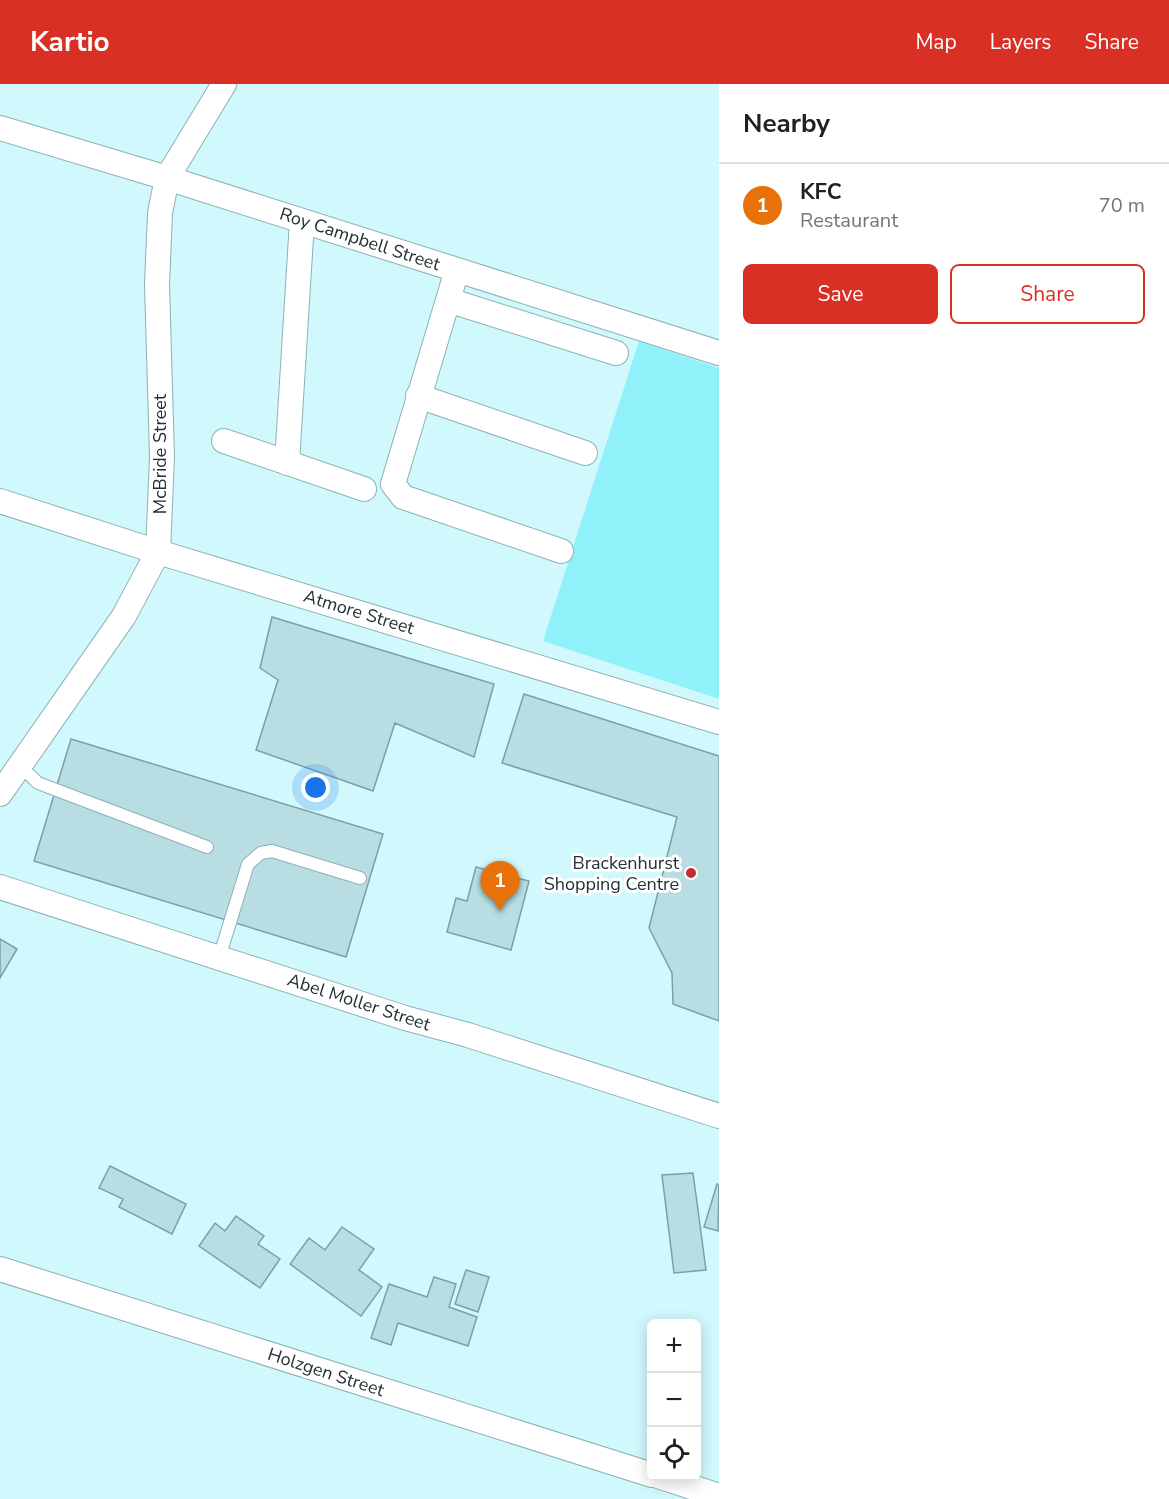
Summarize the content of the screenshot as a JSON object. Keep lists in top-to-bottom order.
{
  "streets": {
    "street": [
      "Roy Campbell Street",
      "McBride Street",
      "Atmore Street",
      "Abel Moller Street",
      "Holzgen Street"
    ]
  },
  "crossings": [
    ["Roy Campbell Street", "McBride Street"],
    ["McBride Street", "Atmore Street"]
  ],
  "places": ["Brackenhurst Shopping Centre"],
  "page": {
    "header": "Kartio",
    "nav": ["Map", "Layers", "Share"],
    "heading": "Nearby",
    "list": [
      {
        "mark": "1",
        "name": "KFC",
        "note": "Restaurant",
        "value": "70 m"
      }
    ],
    "buttons": ["Save", "Share"],
    "pins": "1",
    "map_buttons": ["+", "−"]
  }
}
